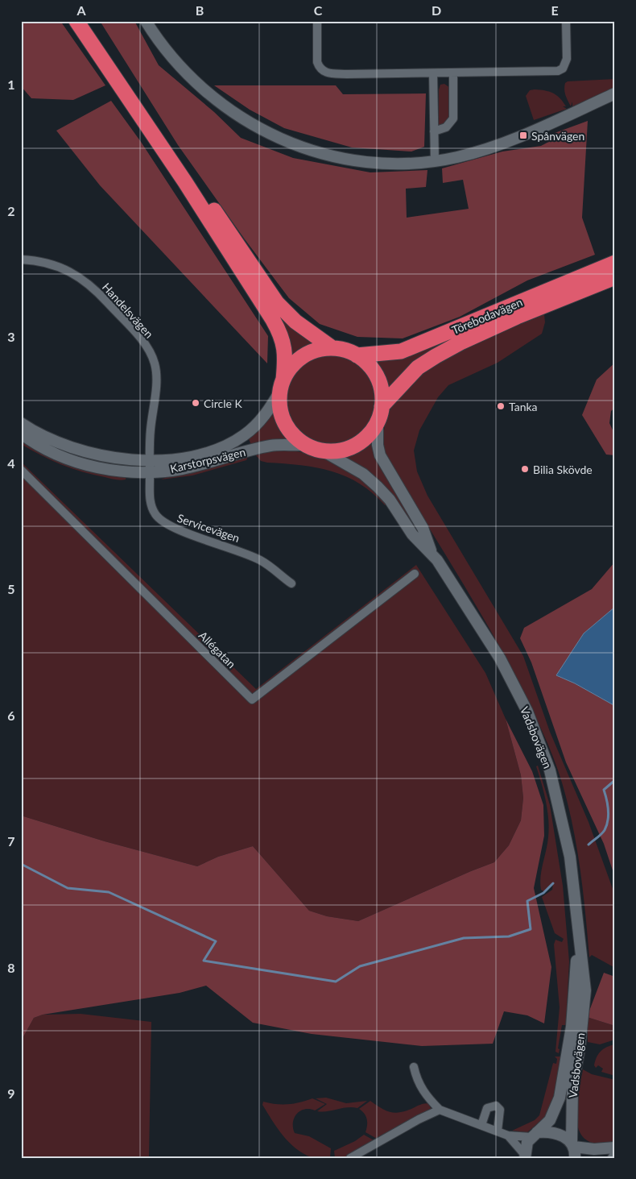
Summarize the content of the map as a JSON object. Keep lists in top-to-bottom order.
{
  "streets": {
    "highway": ["Törebodavägen"],
    "main road": ["Karstorpsvägen", "Vadsbovägen"],
    "street": ["Handelsvägen", "Servicevägen", "Allégatan"]
  },
  "crossings": [
    ["Handelsvägen", "Karstorpsvägen"],
    ["Handelsvägen", "Servicevägen"],
    ["Törebodavägen", "Karstorpsvägen"],
    ["Törebodavägen", "Vadsbovägen"],
    ["Karstorpsvägen", "Servicevägen"],
    ["Karstorpsvägen", "Vadsbovägen"]
  ],
  "places": {
    "transit": ["Spånvägen"],
    "other": ["Circle K", "Tanka", "Bilia Skövde"]
  },
  "grid": {
    "columns": [
      "A",
      "B",
      "C",
      "D",
      "E"
    ],
    "rows": [
      "1",
      "2",
      "3",
      "4",
      "5",
      "6",
      "7",
      "8",
      "9"
    ]
  }
}
